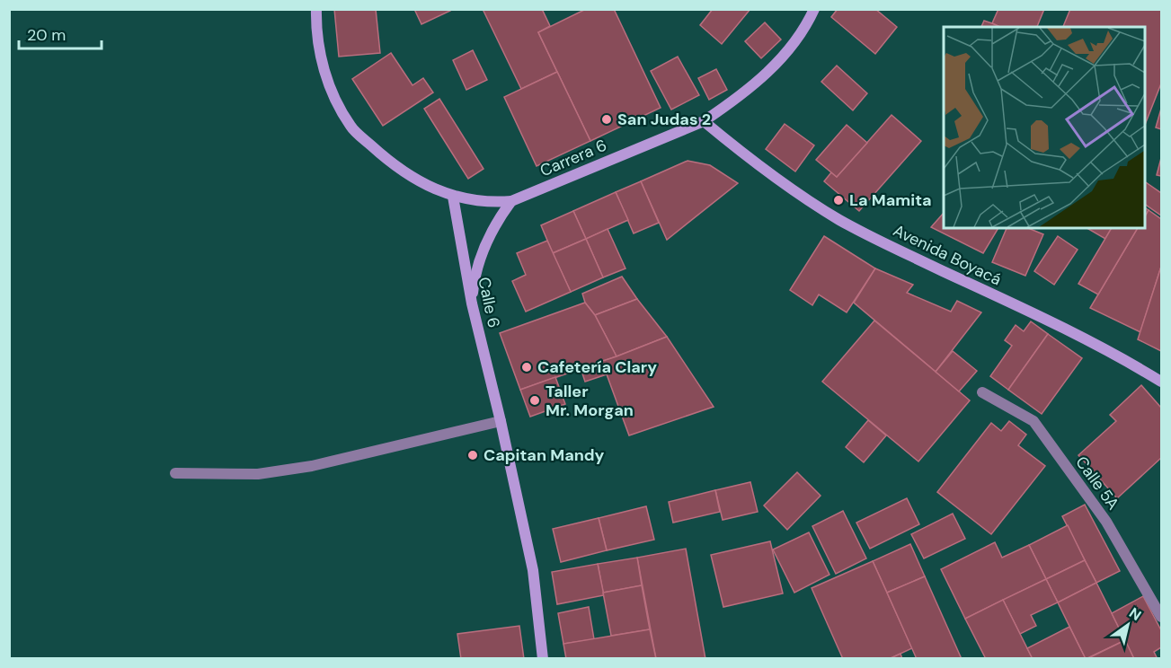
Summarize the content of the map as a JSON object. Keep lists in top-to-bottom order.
{
  "streets": {
    "street": [
      "Carrera 6",
      "Avenida Boyacá",
      "Calle 6",
      "Calle 5A"
    ]
  },
  "crossings": [
    ["Carrera 6", "Avenida Boyacá"],
    ["Carrera 6", "Calle 6"]
  ],
  "places": [
    "San Judas 2",
    "La Mamita",
    "Cafetería Clary",
    "Taller Mr. Morgan",
    "Capitan Mandy"
  ],
  "scale_bar": "20 m",
  "north": "top right"
}
